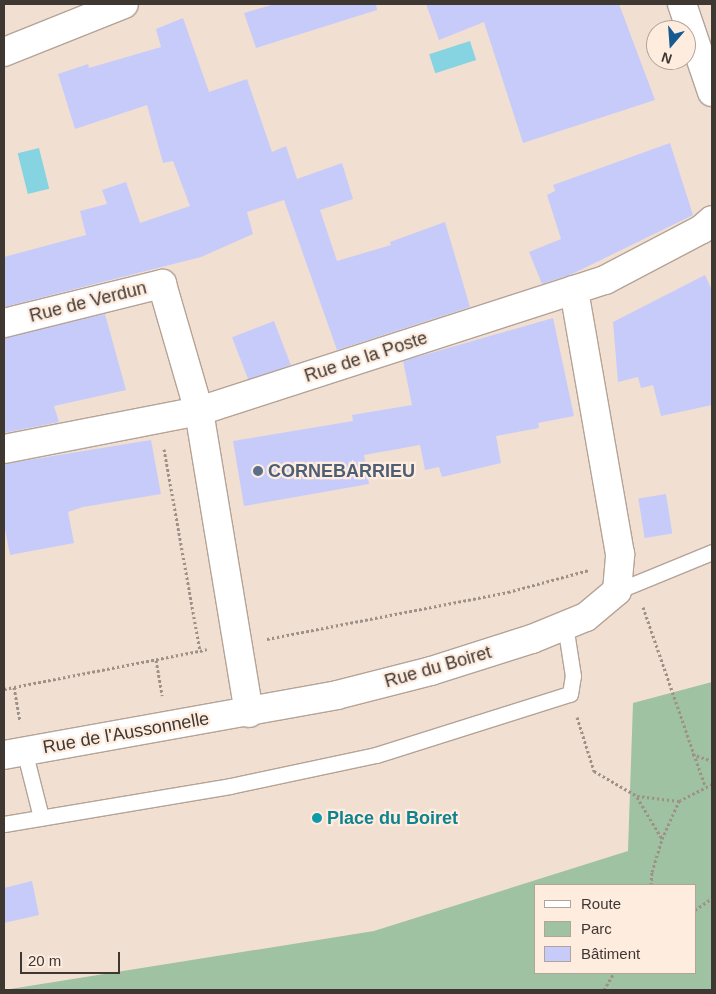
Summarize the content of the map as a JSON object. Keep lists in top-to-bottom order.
{
  "streets": {
    "street": [
      "Rue de Verdun",
      "Rue de la Poste",
      "Rue du Boiret",
      "Rue de l'Aussonnelle"
    ]
  },
  "crossings": [
    ["Rue de Verdun", "Rue de la Poste"],
    ["Rue du Boiret", "Rue de l'Aussonnelle"]
  ],
  "places": ["CORNEBARRIEU", "Place du Boiret"],
  "legend": ["Route", "Parc", "Bâtiment"],
  "scale_bar": "20 m",
  "north": "bottom"
}
